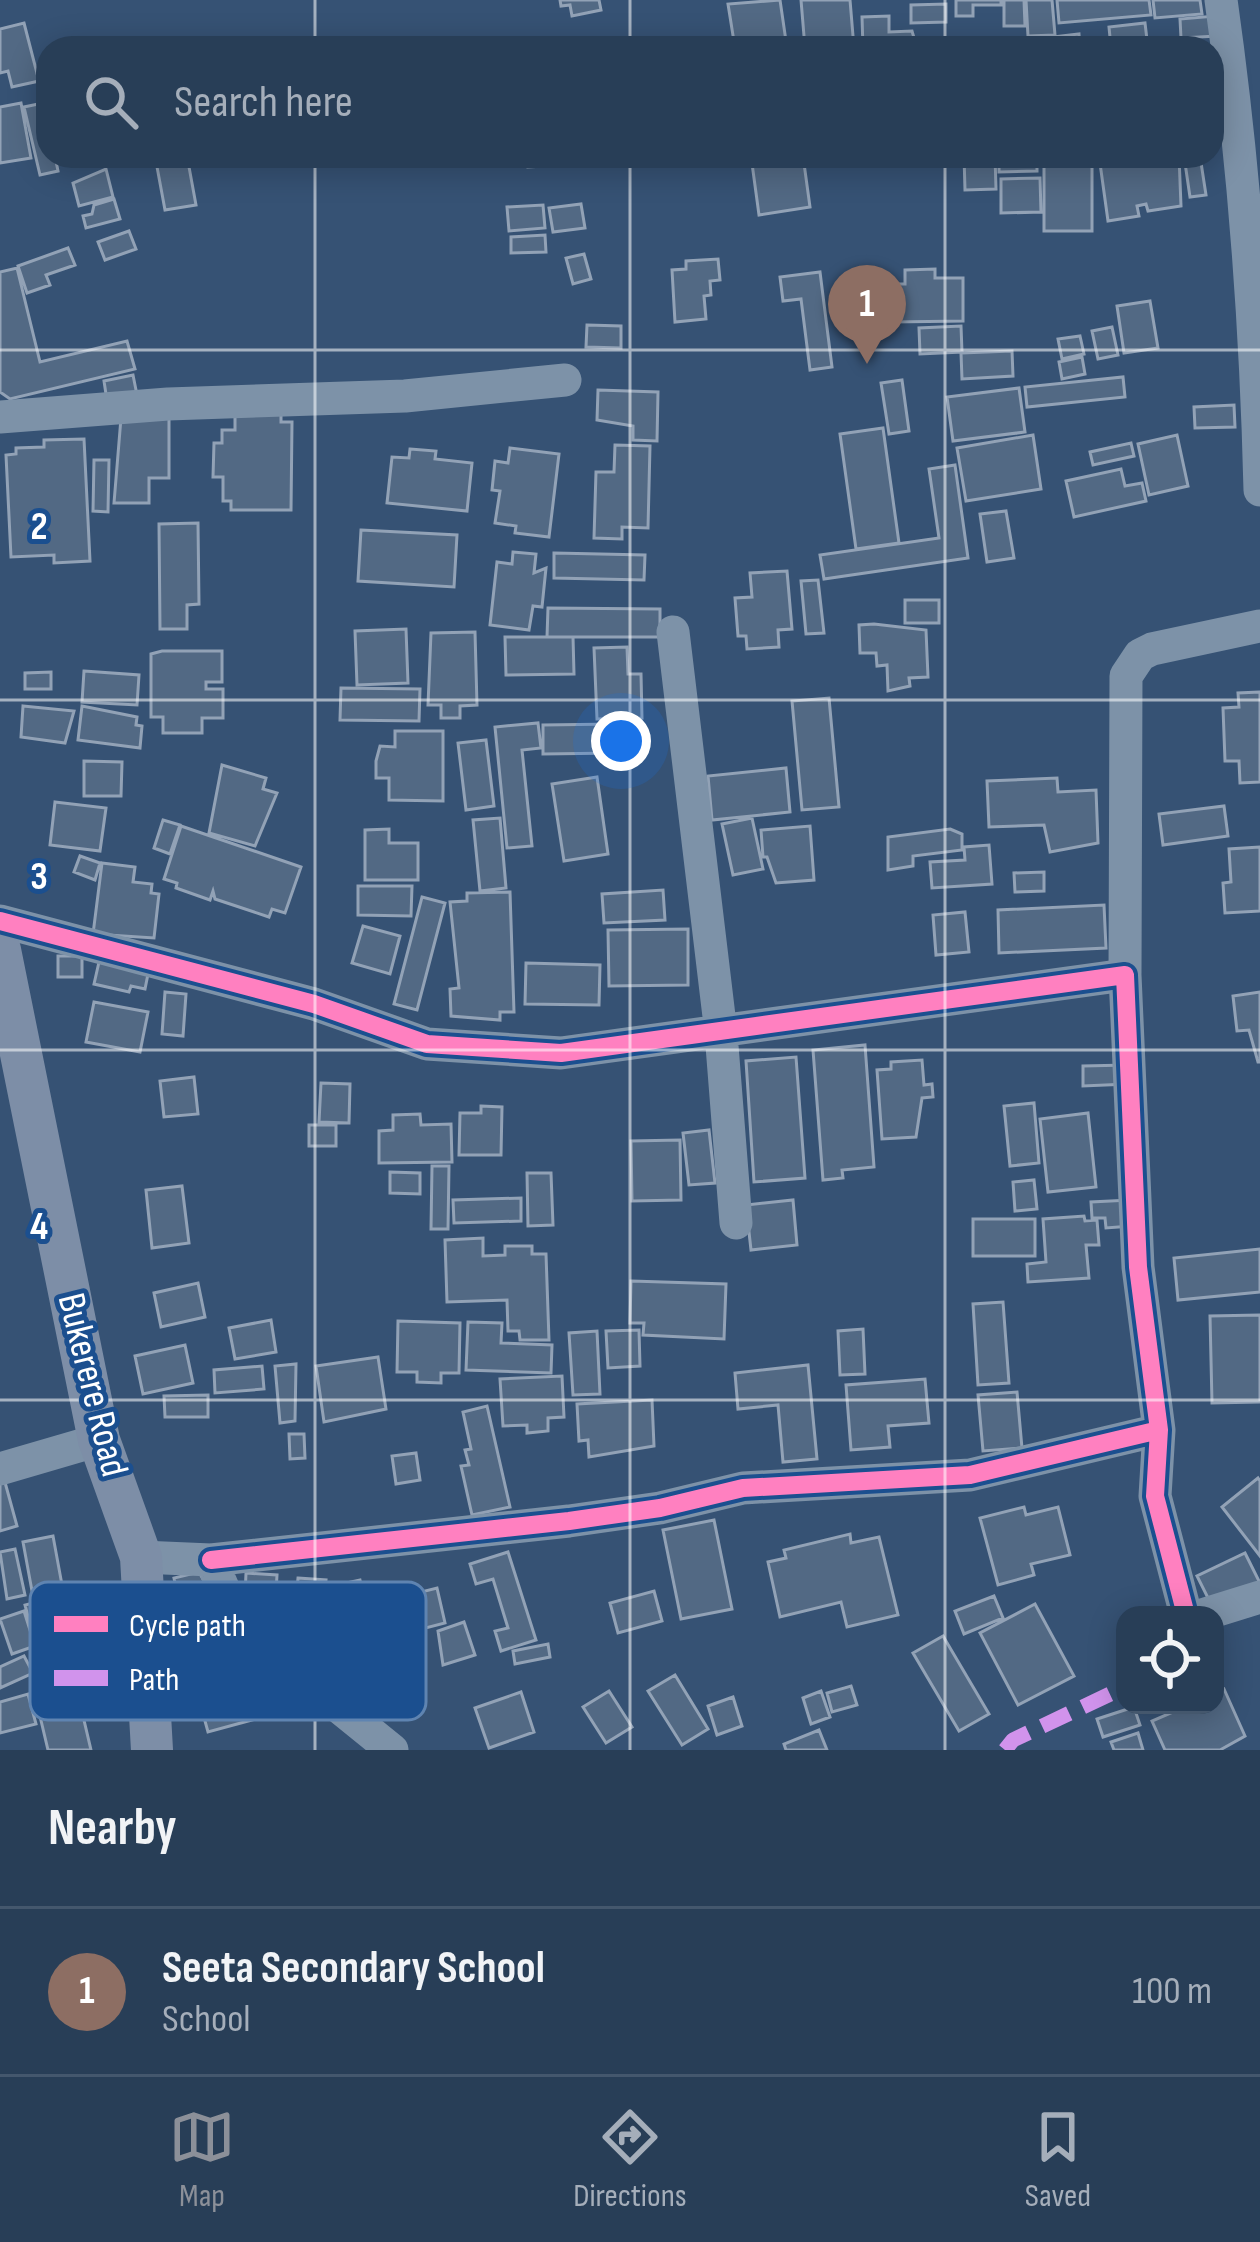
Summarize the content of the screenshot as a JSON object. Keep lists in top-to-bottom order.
{
  "streets": {
    "main road": ["Bukerere Road"]
  },
  "legend": ["Cycle path", "Path"],
  "page": {
    "search": "Search here",
    "pins": "1",
    "heading": "Nearby",
    "list": [
      {
        "mark": "1",
        "name": "Seeta Secondary School",
        "note": "School",
        "value": "100 m"
      }
    ],
    "nav": ["Map", "Directions", "Saved"]
  },
  "grid": {
    "rows": ["2", "3", "4"]
  }
}
